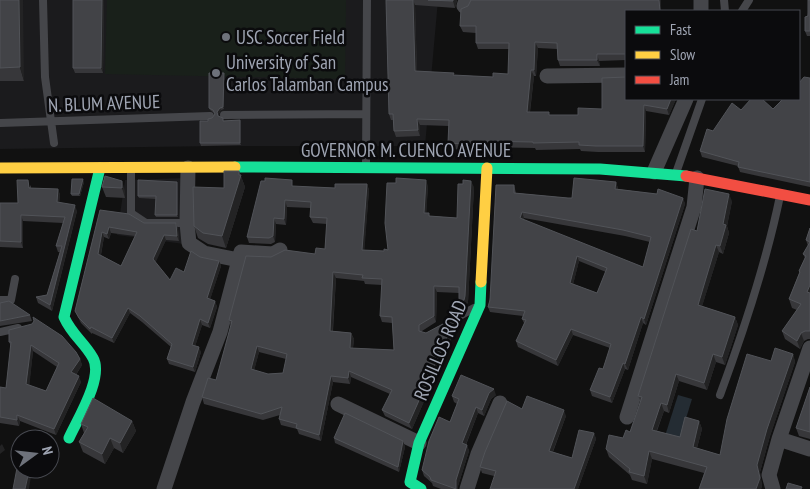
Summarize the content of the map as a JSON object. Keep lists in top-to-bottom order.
{
  "streets": {
    "main road": ["GOVERNOR M. CUENCO AVENUE", "ROSILLOS ROAD"],
    "lane": ["N. BLUM AVENUE"]
  },
  "crossings": [
    ["GOVERNOR M. CUENCO AVENUE", "ROSILLOS ROAD"]
  ],
  "places": ["USC Soccer Field", "University of San Carlos Talamban Campus"],
  "legend": ["Fast", "Slow", "Jam"],
  "north": "right"
}
